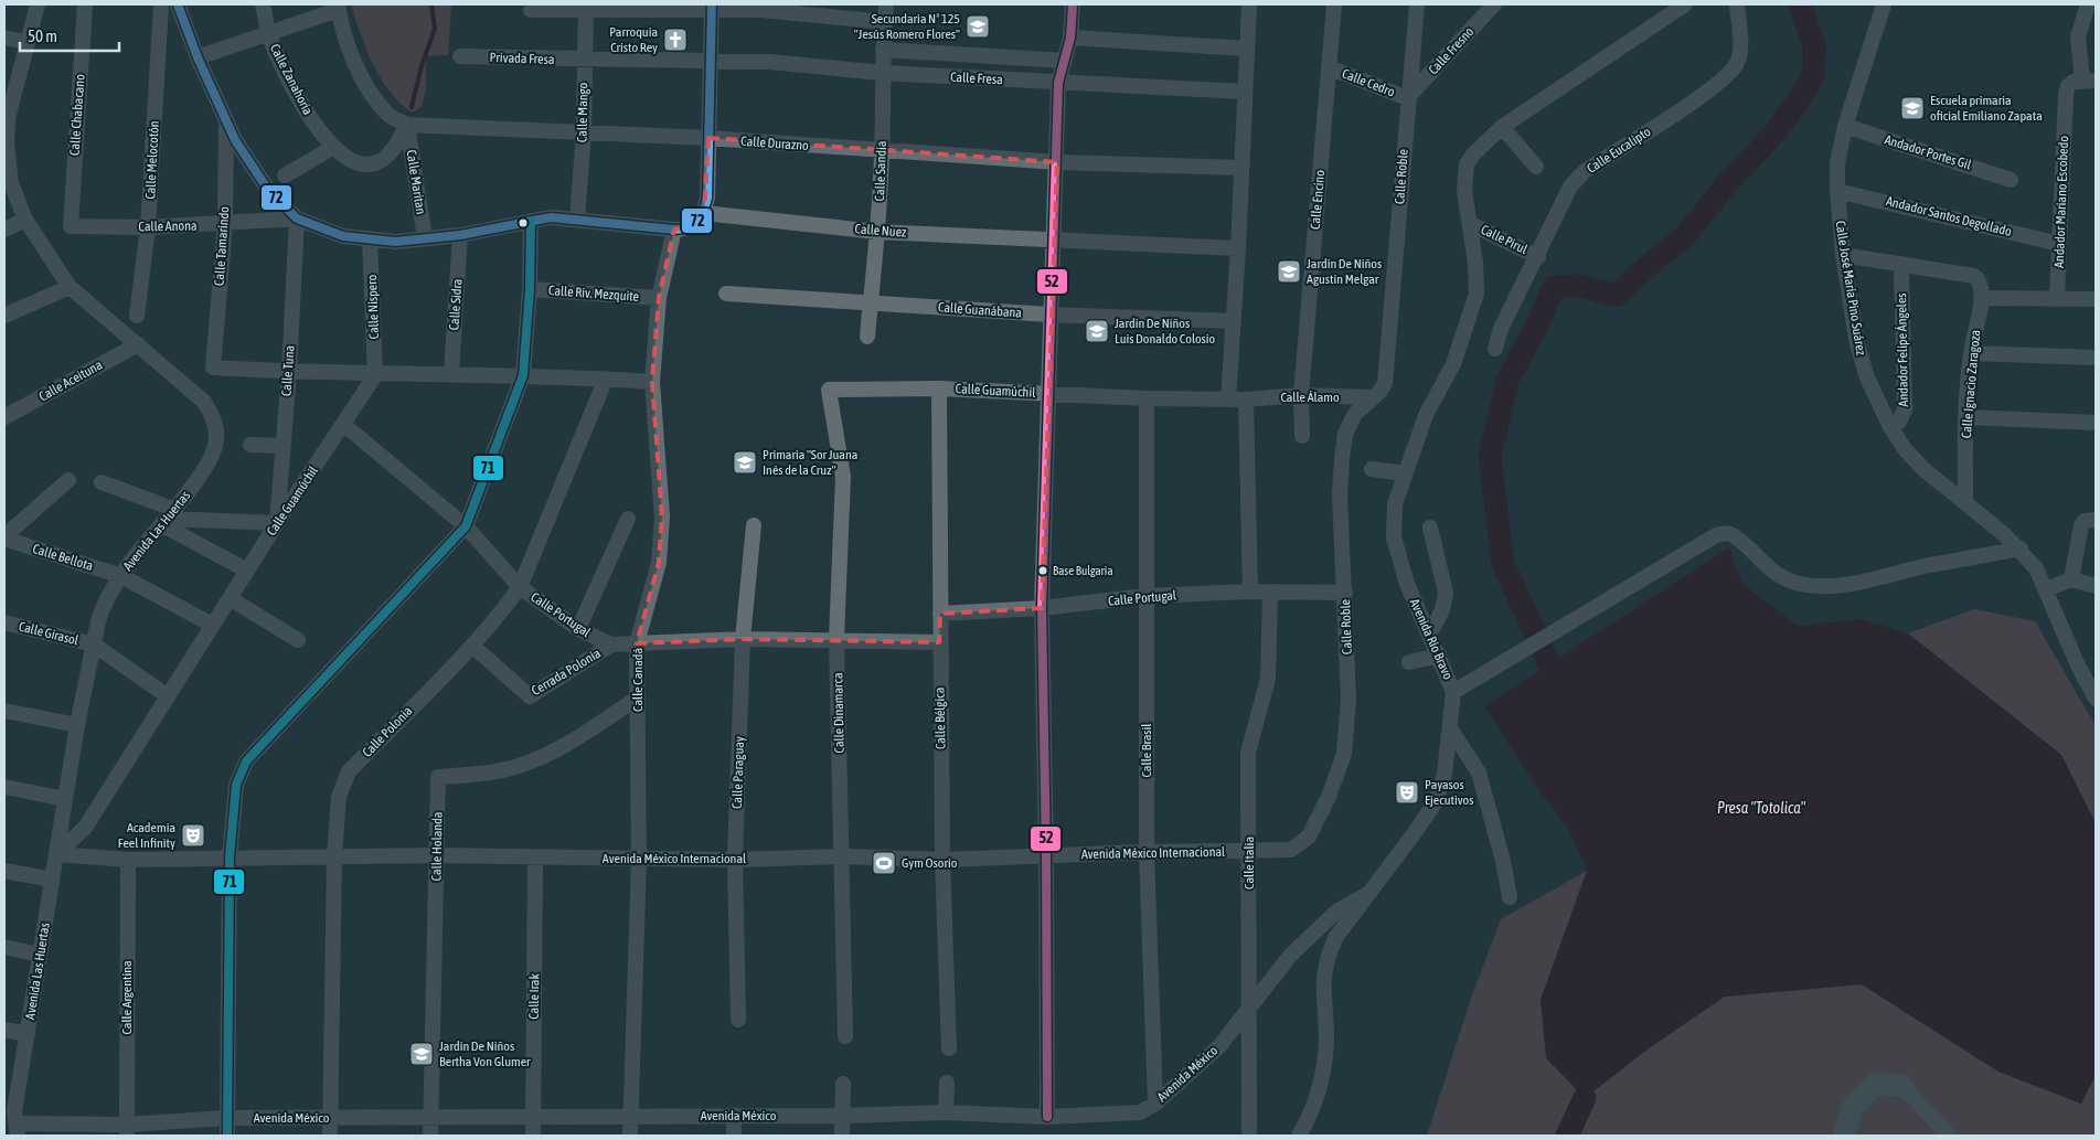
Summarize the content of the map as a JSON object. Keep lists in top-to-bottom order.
{
  "streets": {
    "street": [
      "Calle Fresno",
      "Privada Fresa",
      "Calle Fresa",
      "Calle Zanahoria",
      "Calle Cedro",
      "Calle Mango",
      "Calle Chabacano",
      "Calle Durazno",
      "Calle Eucalipto",
      "Andador Portes Gil",
      "Calle Melocotón",
      "Calle Sandia",
      "Calle Roble",
      "Calle Maritan",
      "Calle Encino",
      "Andador Mariano Escobedo",
      "Andador Santos Degollado",
      "Calle Anona",
      "Calle Nuez",
      "Calle Pirul",
      "Calle Tamarindo",
      "Calle José María Pino Suárez",
      "Calle Riv. Mezquite",
      "Calle Sidra",
      "Calle Níspero",
      "Calle Guanábana",
      "Andador Felipe Ángeles",
      "Calle Tuna",
      "Calle Aceituna",
      "Calle Ignacio Zaragoza",
      "Calle Guamúchil",
      "Calle Álamo",
      "Avenida Las Huertas",
      "Calle Bellota",
      "Calle Portugal",
      "Calle Girasol",
      "Avenida Río Bravo",
      "Cerrada Polonia",
      "Calle Canadá",
      "Calle Dinamarca",
      "Calle Bélgica",
      "Calle Polonia",
      "Calle Brasil",
      "Calle Paraguay",
      "Calle Holanda",
      "Avenida México Internacional",
      "Calle Italia",
      "Calle Irak",
      "Calle Argentina",
      "Avenida México"
    ]
  },
  "crossings": [
    ["Calle Fresno", "Calle Cedro"],
    ["Calle Fresno", "Calle Roble"],
    ["Privada Fresa", "Calle Fresa"],
    ["Privada Fresa", "Calle Mango"],
    ["Calle Fresa", "Calle Mango"],
    ["Calle Fresa", "Calle Sandia"],
    ["Calle Cedro", "Calle Roble"],
    ["Calle Cedro", "Calle Encino"],
    ["Calle Mango", "Calle Durazno"],
    ["Calle Chabacano", "Calle Anona"],
    ["Calle Durazno", "Calle Sandia"],
    ["Calle Durazno", "Calle Maritan"],
    ["Calle Eucalipto", "Calle Pirul"],
    ["Andador Portes Gil", "Calle José María Pino Suárez"],
    ["Calle Melocotón", "Calle Anona"],
    ["Calle Sandia", "Calle Nuez"],
    ["Calle Sandia", "Calle Guanábana"],
    ["Calle Roble", "Calle Álamo"],
    ["Calle Roble", "Calle Portugal"],
    ["Calle Roble", "Avenida México Internacional"],
    ["Calle Encino", "Calle Álamo"],
    ["Andador Mariano Escobedo", "Andador Santos Degollado"],
    ["Andador Santos Degollado", "Calle José María Pino Suárez"],
    ["Calle Anona", "Calle Tamarindo"],
    ["Calle Anona", "Calle Tuna"],
    ["Calle Pirul", "Avenida Río Bravo"],
    ["Calle Tamarindo", "Calle Tuna"],
    ["Calle José María Pino Suárez", "Andador Felipe Ángeles"],
    ["Calle José María Pino Suárez", "Calle Ignacio Zaragoza"],
    ["Calle Riv. Mezquite", "Calle Canadá"],
    ["Calle Níspero", "Calle Guamúchil"],
    ["Calle Tuna", "Calle Guamúchil"],
    ["Calle Aceituna", "Avenida Las Huertas"],
    ["Calle Guamúchil", "Calle Álamo"],
    ["Calle Guamúchil", "Avenida Las Huertas"],
    ["Calle Guamúchil", "Calle Bellota"],
    ["Calle Guamúchil", "Calle Portugal"],
    ["Calle Guamúchil", "Calle Dinamarca"],
    ["Calle Guamúchil", "Calle Bélgica"],
    ["Calle Guamúchil", "Calle Brasil"],
    ["Calle Guamúchil", "Avenida México Internacional"],
    ["Avenida Las Huertas", "Calle Bellota"],
    ["Avenida Las Huertas", "Calle Girasol"],
    ["Avenida Las Huertas", "Avenida México Internacional"],
    ["Avenida Las Huertas", "Avenida México"],
    ["Calle Portugal", "Cerrada Polonia"],
    ["Calle Portugal", "Calle Canadá"],
    ["Calle Portugal", "Calle Dinamarca"],
    ["Calle Portugal", "Calle Bélgica"],
    ["Calle Portugal", "Calle Polonia"],
    ["Calle Portugal", "Calle Brasil"],
    ["Calle Portugal", "Calle Paraguay"],
    ["Calle Portugal", "Calle Italia"],
    ["Avenida Río Bravo", "Avenida México"],
    ["Cerrada Polonia", "Calle Polonia"],
    ["Calle Canadá", "Calle Holanda"],
    ["Calle Canadá", "Avenida México Internacional"],
    ["Calle Canadá", "Avenida México"],
    ["Calle Dinamarca", "Avenida México Internacional"],
    ["Calle Bélgica", "Avenida México Internacional"],
    ["Calle Polonia", "Avenida México Internacional"],
    ["Calle Polonia", "Avenida México"],
    ["Calle Brasil", "Avenida México Internacional"],
    ["Calle Brasil", "Avenida México"],
    ["Calle Paraguay", "Avenida México Internacional"],
    ["Calle Holanda", "Avenida México Internacional"],
    ["Calle Holanda", "Avenida México"],
    ["Avenida México Internacional", "Calle Italia"],
    ["Avenida México Internacional", "Calle Irak"],
    ["Avenida México Internacional", "Calle Argentina"],
    ["Calle Italia", "Avenida México"],
    ["Calle Irak", "Avenida México"],
    ["Calle Argentina", "Avenida México"]
  ],
  "water": ["Presa \"Totolica\""],
  "places": {
    "school or university": [
      "Secundaria Nº 125 \"Jesús Romero Flores\"",
      "Escuela primaria oficial Emiliano Zapata",
      "Jardin De Niños Agustin Melgar",
      "Jardin De Niños Luis Donaldo Colosio",
      "Primaria \"Sor Juana Inés de la Cruz\"",
      "Jardin De Niños Bertha Von Glumer"
    ],
    "church": ["Parroquia Cristo Rey"],
    "other": ["Base Bulgaria"],
    "theatre": ["Payasos Ejecutivos", "Academia Feel Infinity"],
    "sports": ["Gym Osorio"]
  },
  "lines": ["transit line 72", "transit line 52", "transit line 71"],
  "scale_bar": "50 m"
}
